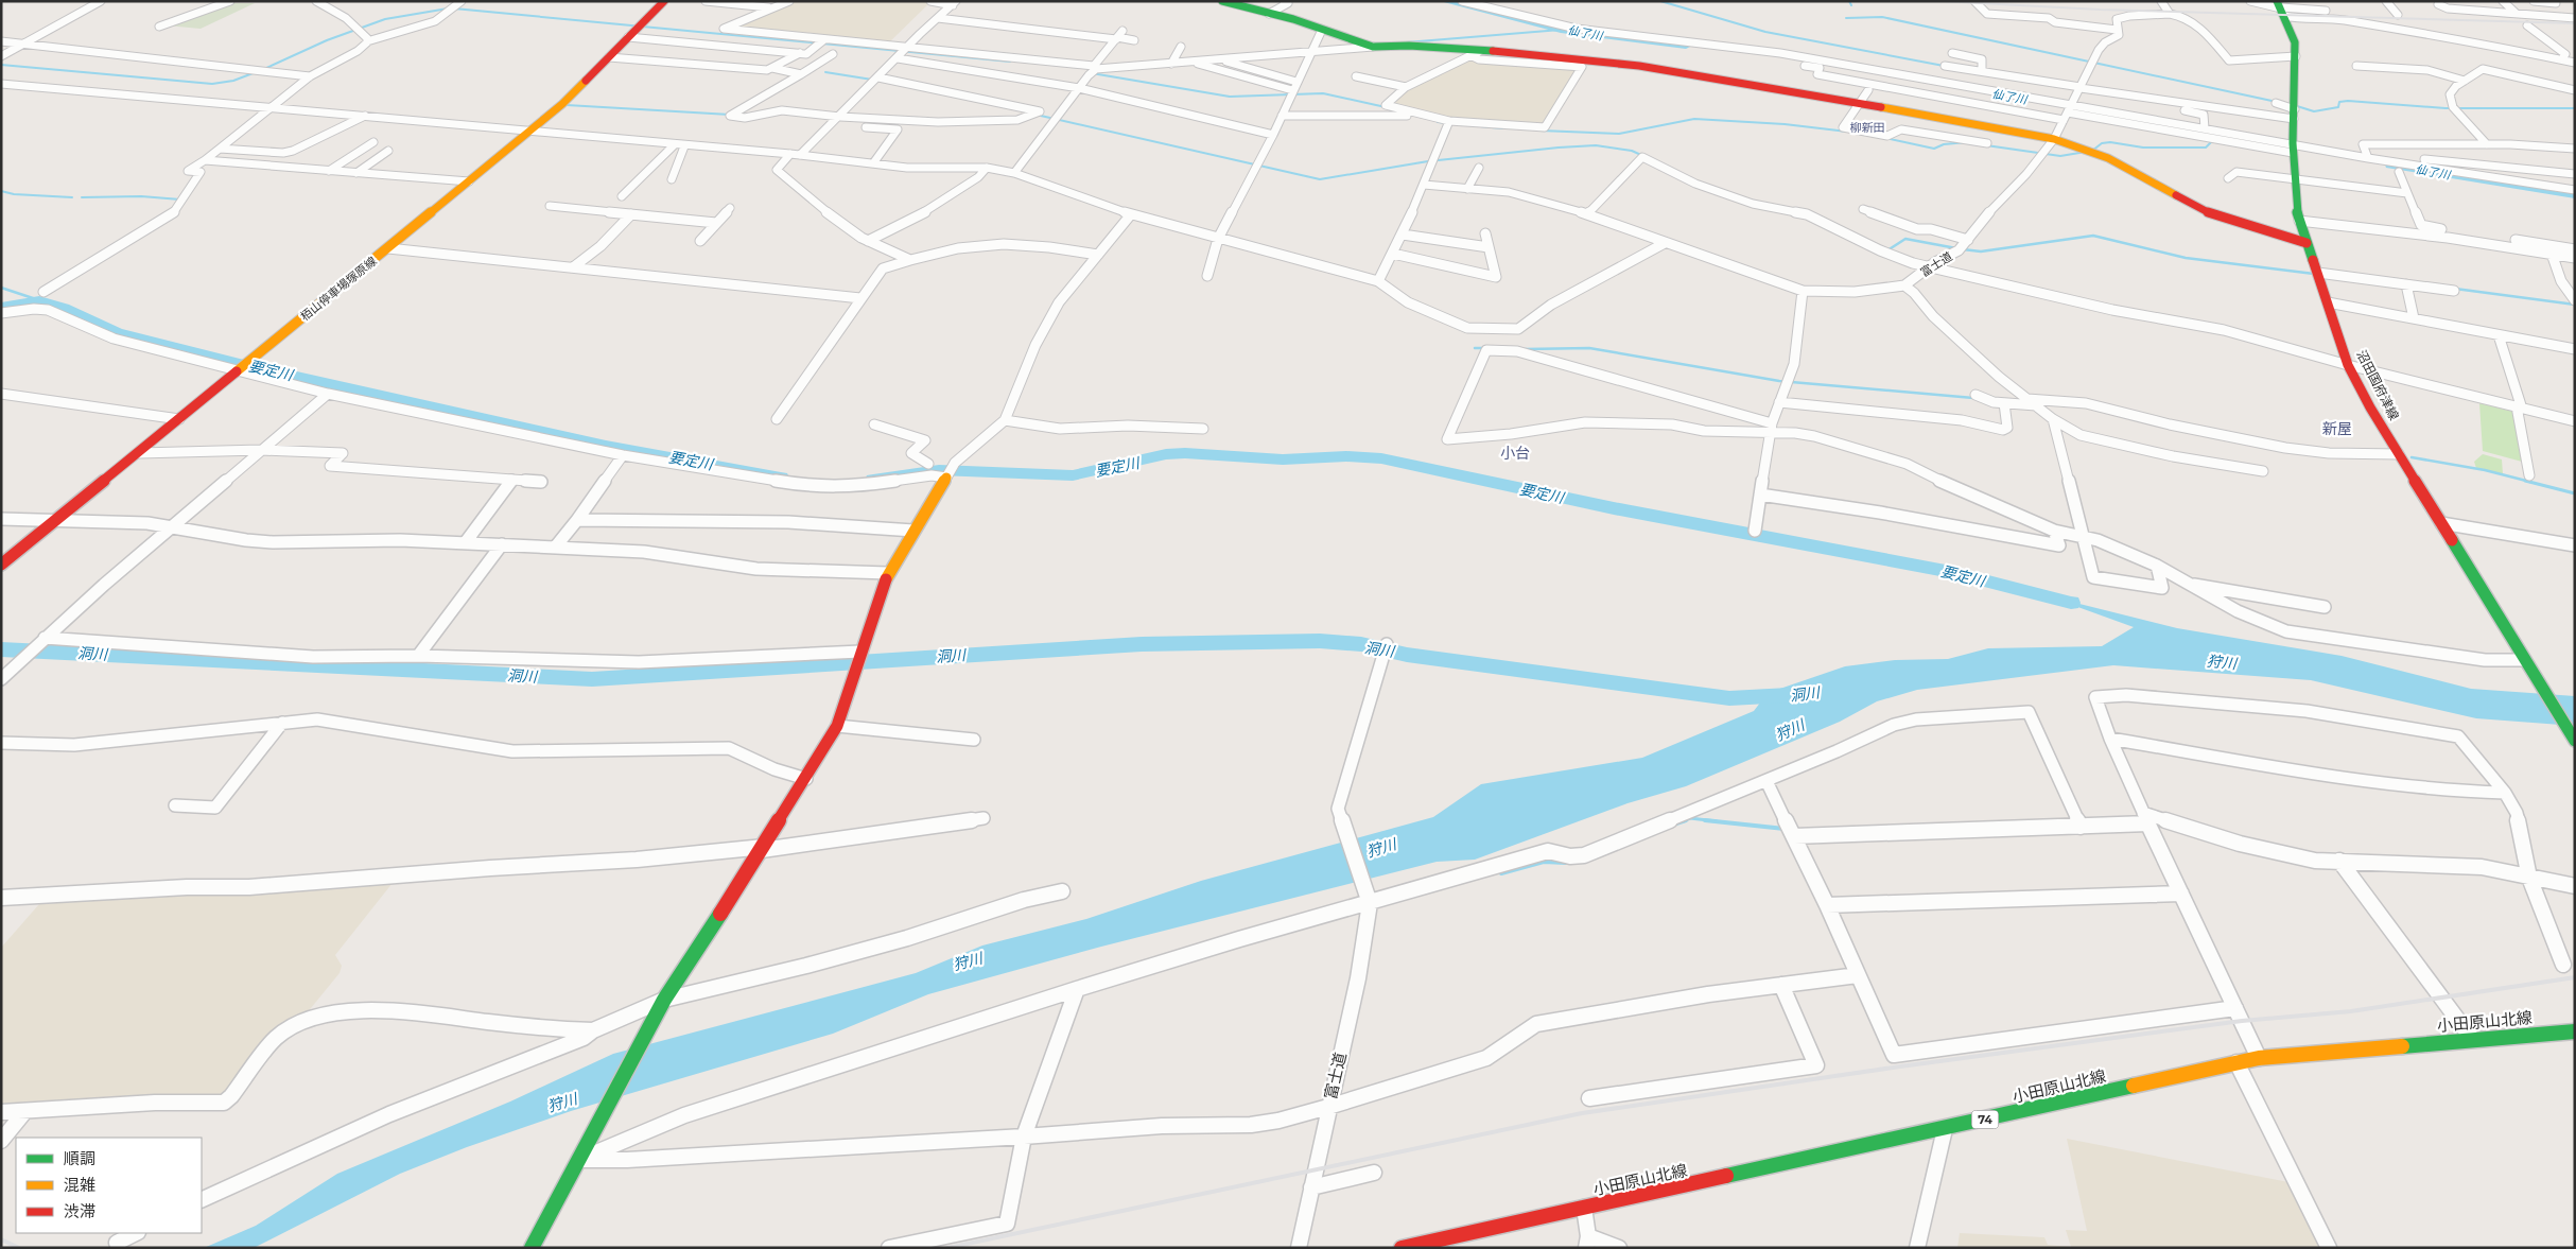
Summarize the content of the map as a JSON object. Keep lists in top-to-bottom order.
{
  "streets": {
    "main road": [
      "栢山停車場塚原線",
      "沼田国府津線",
      "小田原山北線",
      "74"
    ],
    "street": ["富士道"]
  },
  "districts": ["柳新田", "新屋", "小台"],
  "water": [
    "仙了川",
    "要定川",
    "洞川",
    "狩川"
  ],
  "legend": ["順調", "混雑", "渋滞"]
}
